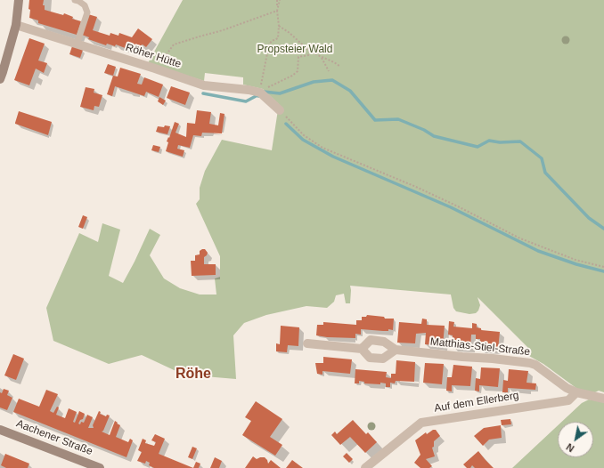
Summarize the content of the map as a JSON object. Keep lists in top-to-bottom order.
{
  "streets": {
    "main road": ["Aachener Straße"],
    "street": ["Röher Hütte", "Matthias-Stiel-Straße", "Auf dem Ellerberg"]
  },
  "crossings": [
    ["Matthias-Stiel-Straße", "Auf dem Ellerberg"]
  ],
  "districts": ["Röhe"],
  "parks": ["Propsteier Wald"],
  "north": "bottom left"
}
